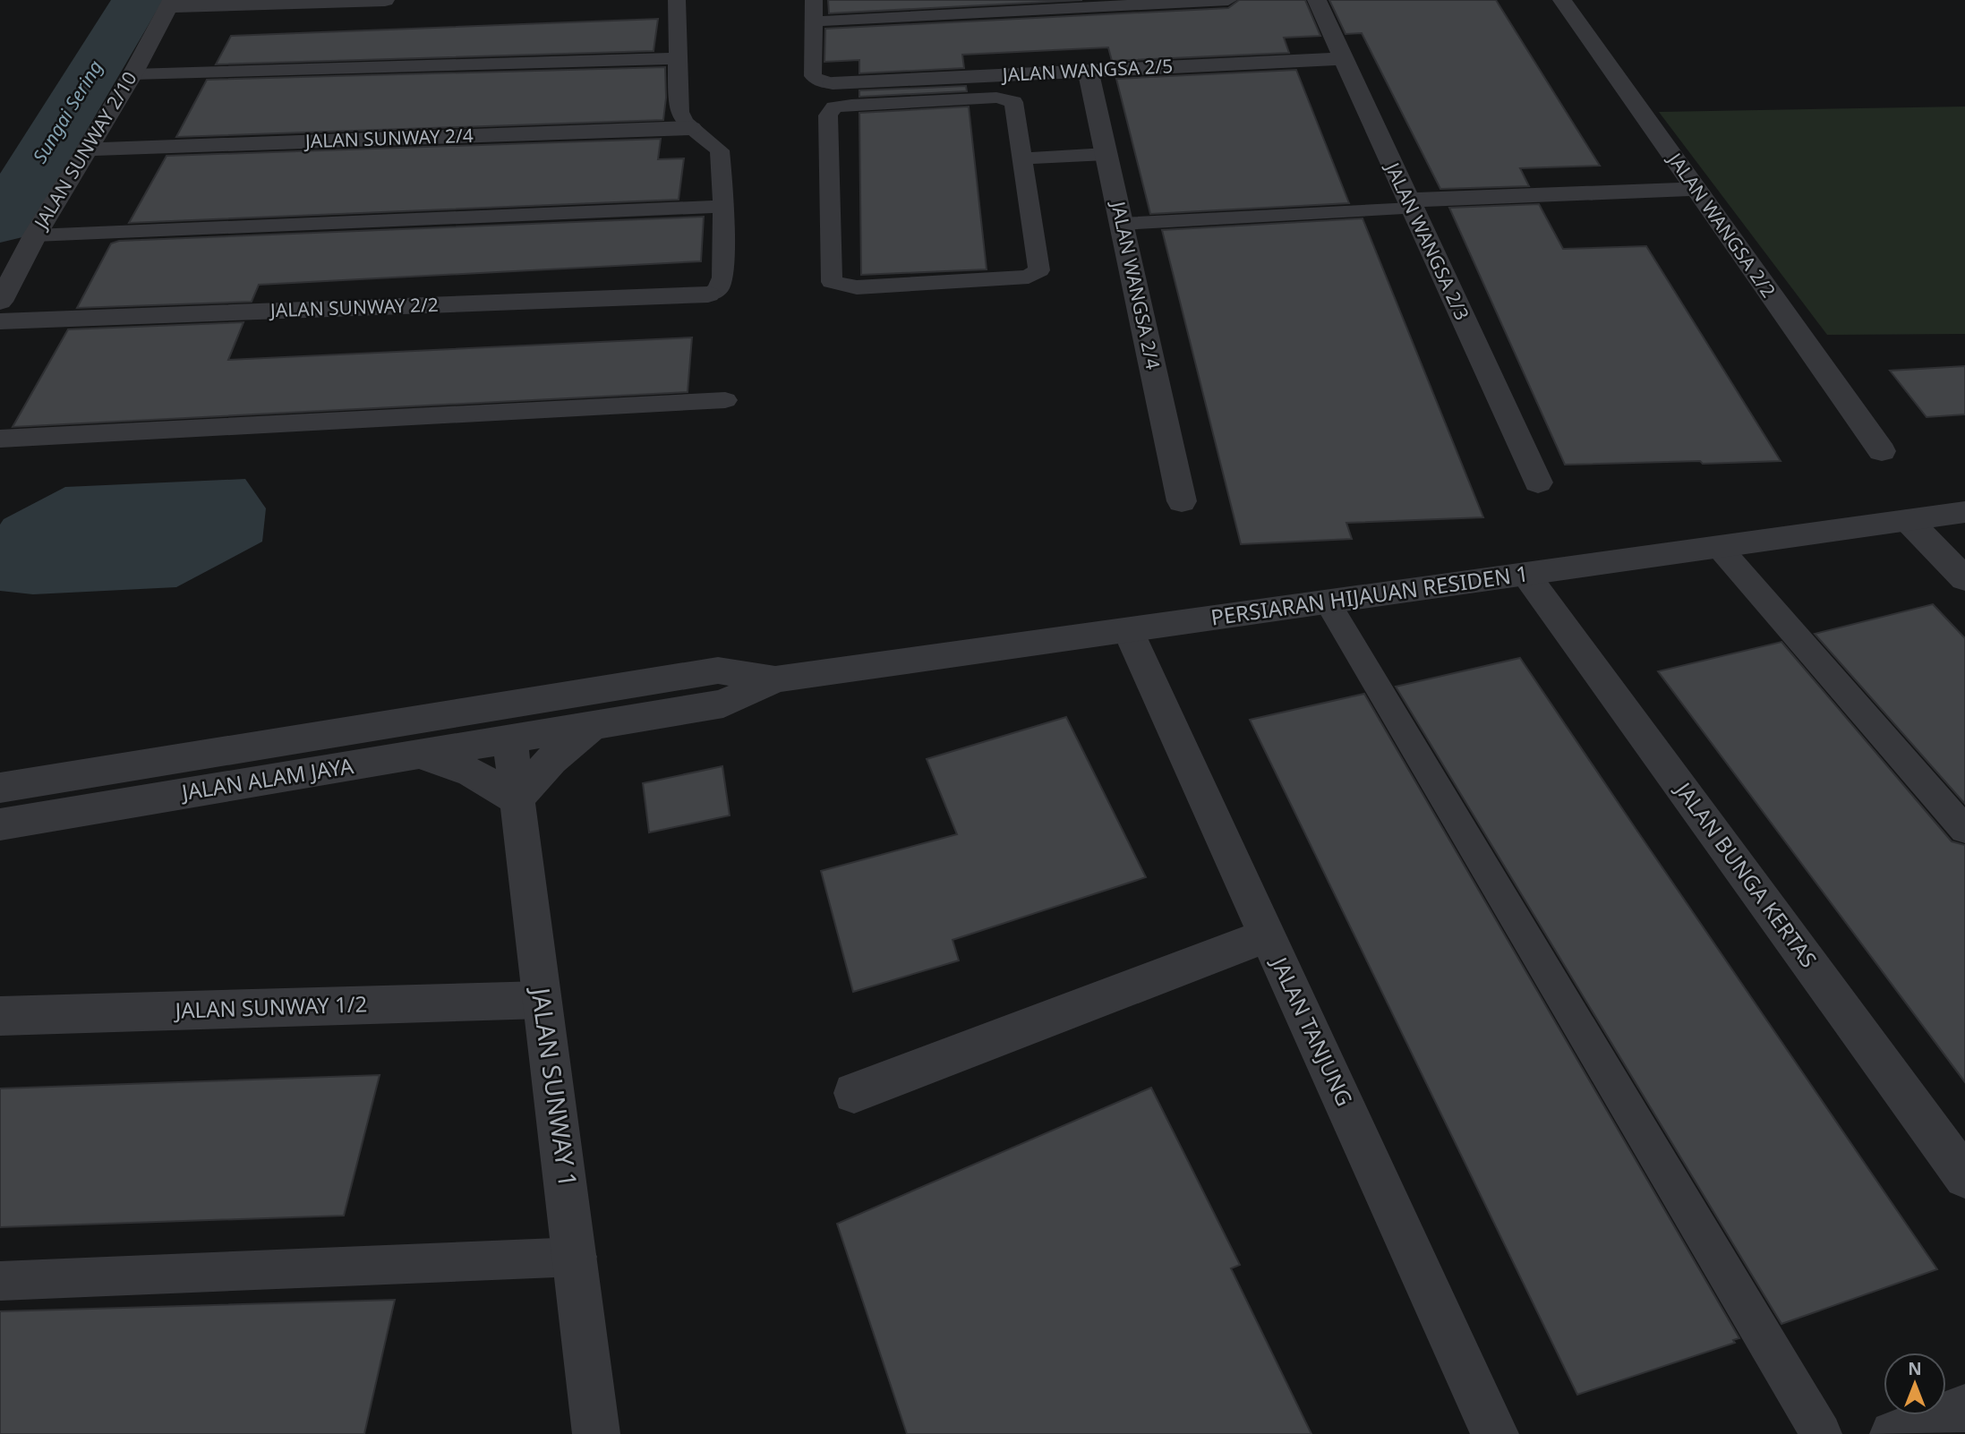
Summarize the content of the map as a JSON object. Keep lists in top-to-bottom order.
{
  "streets": {
    "street": [
      "JALAN WANGSA 2/5",
      "JALAN SUNWAY 2/4",
      "JALAN SUNWAY 2/10",
      "JALAN WANGSA 2/2",
      "JALAN WANGSA 2/3",
      "JALAN WANGSA 2/4",
      "JALAN SUNWAY 2/2",
      "PERSIARAN HIJAUAN RESIDEN 1",
      "JALAN ALAM JAYA",
      "JALAN BUNGA KERTAS",
      "JALAN SUNWAY 1/2",
      "JALAN TANJUNG",
      "JALAN SUNWAY 1"
    ]
  },
  "crossings": [
    ["JALAN WANGSA 2/5", "JALAN WANGSA 2/3"],
    ["JALAN WANGSA 2/5", "JALAN WANGSA 2/4"],
    ["JALAN SUNWAY 2/4", "JALAN SUNWAY 2/10"],
    ["PERSIARAN HIJAUAN RESIDEN 1", "JALAN ALAM JAYA"],
    ["PERSIARAN HIJAUAN RESIDEN 1", "JALAN BUNGA KERTAS"],
    ["PERSIARAN HIJAUAN RESIDEN 1", "JALAN TANJUNG"],
    ["PERSIARAN HIJAUAN RESIDEN 1", "JALAN SUNWAY 1"],
    ["JALAN ALAM JAYA", "JALAN SUNWAY 1"],
    ["JALAN SUNWAY 1/2", "JALAN SUNWAY 1"]
  ],
  "water": ["Sungai Sering"],
  "north": "top"
}
